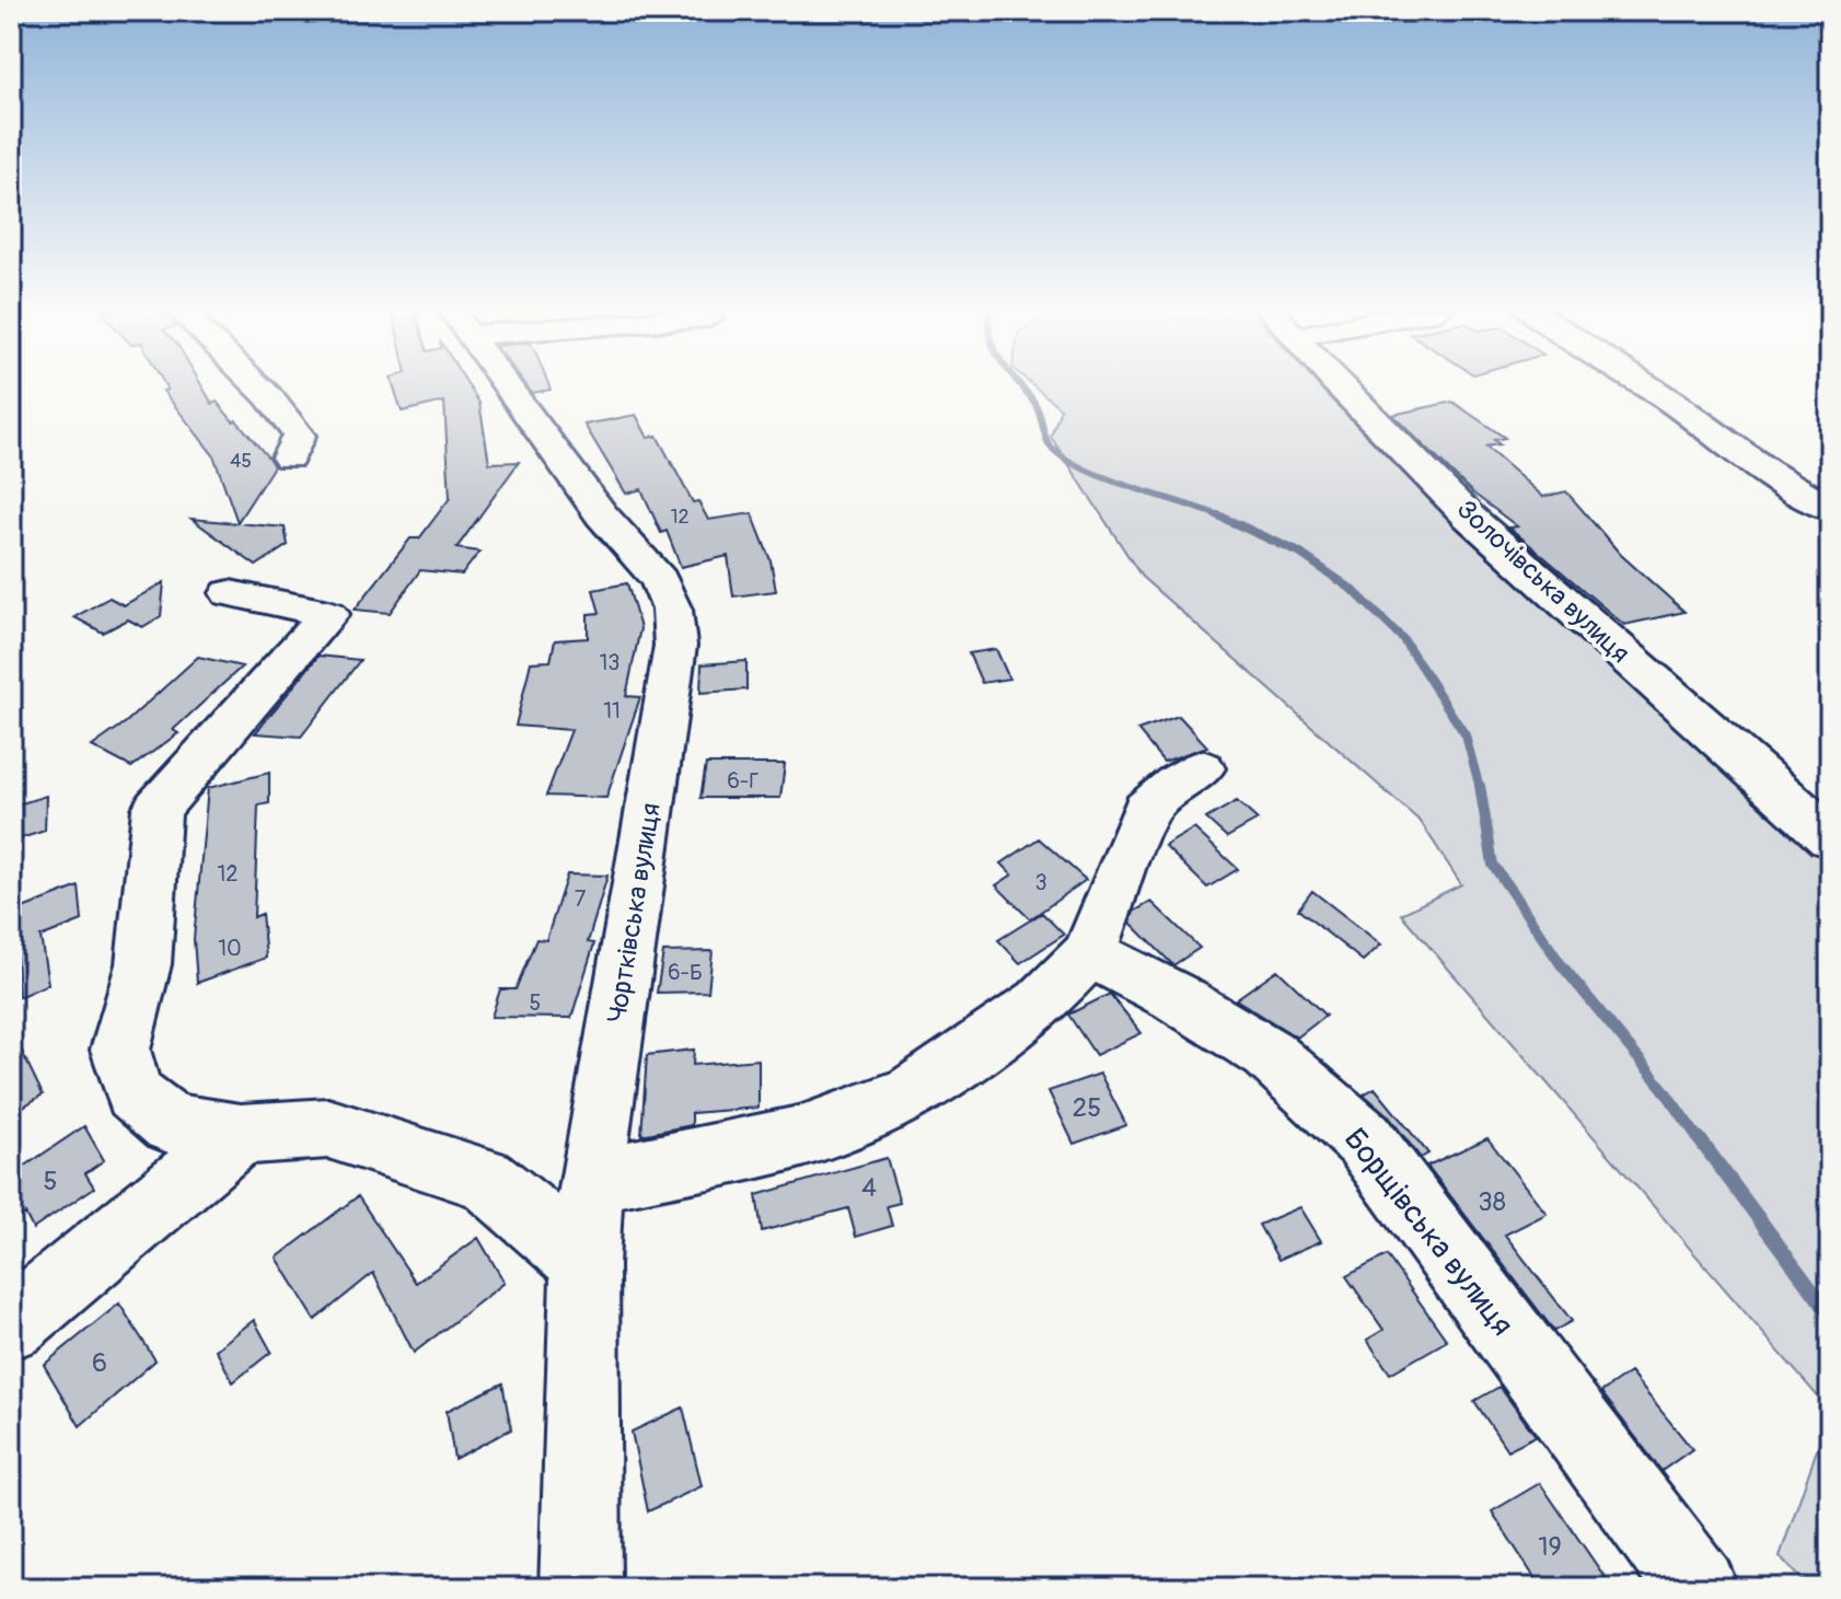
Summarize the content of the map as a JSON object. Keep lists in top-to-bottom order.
{
  "streets": {
    "street": ["Золочівська вулиця", "Чортківська вулиця", "Борщівська вулиця"]
  },
  "house_numbers": [
    "45",
    "12",
    "13",
    "11",
    "6-Г",
    "12",
    "3",
    "7",
    "10",
    "6-Б",
    "5",
    "25",
    "5",
    "4",
    "38",
    "6",
    "19"
  ]
}
